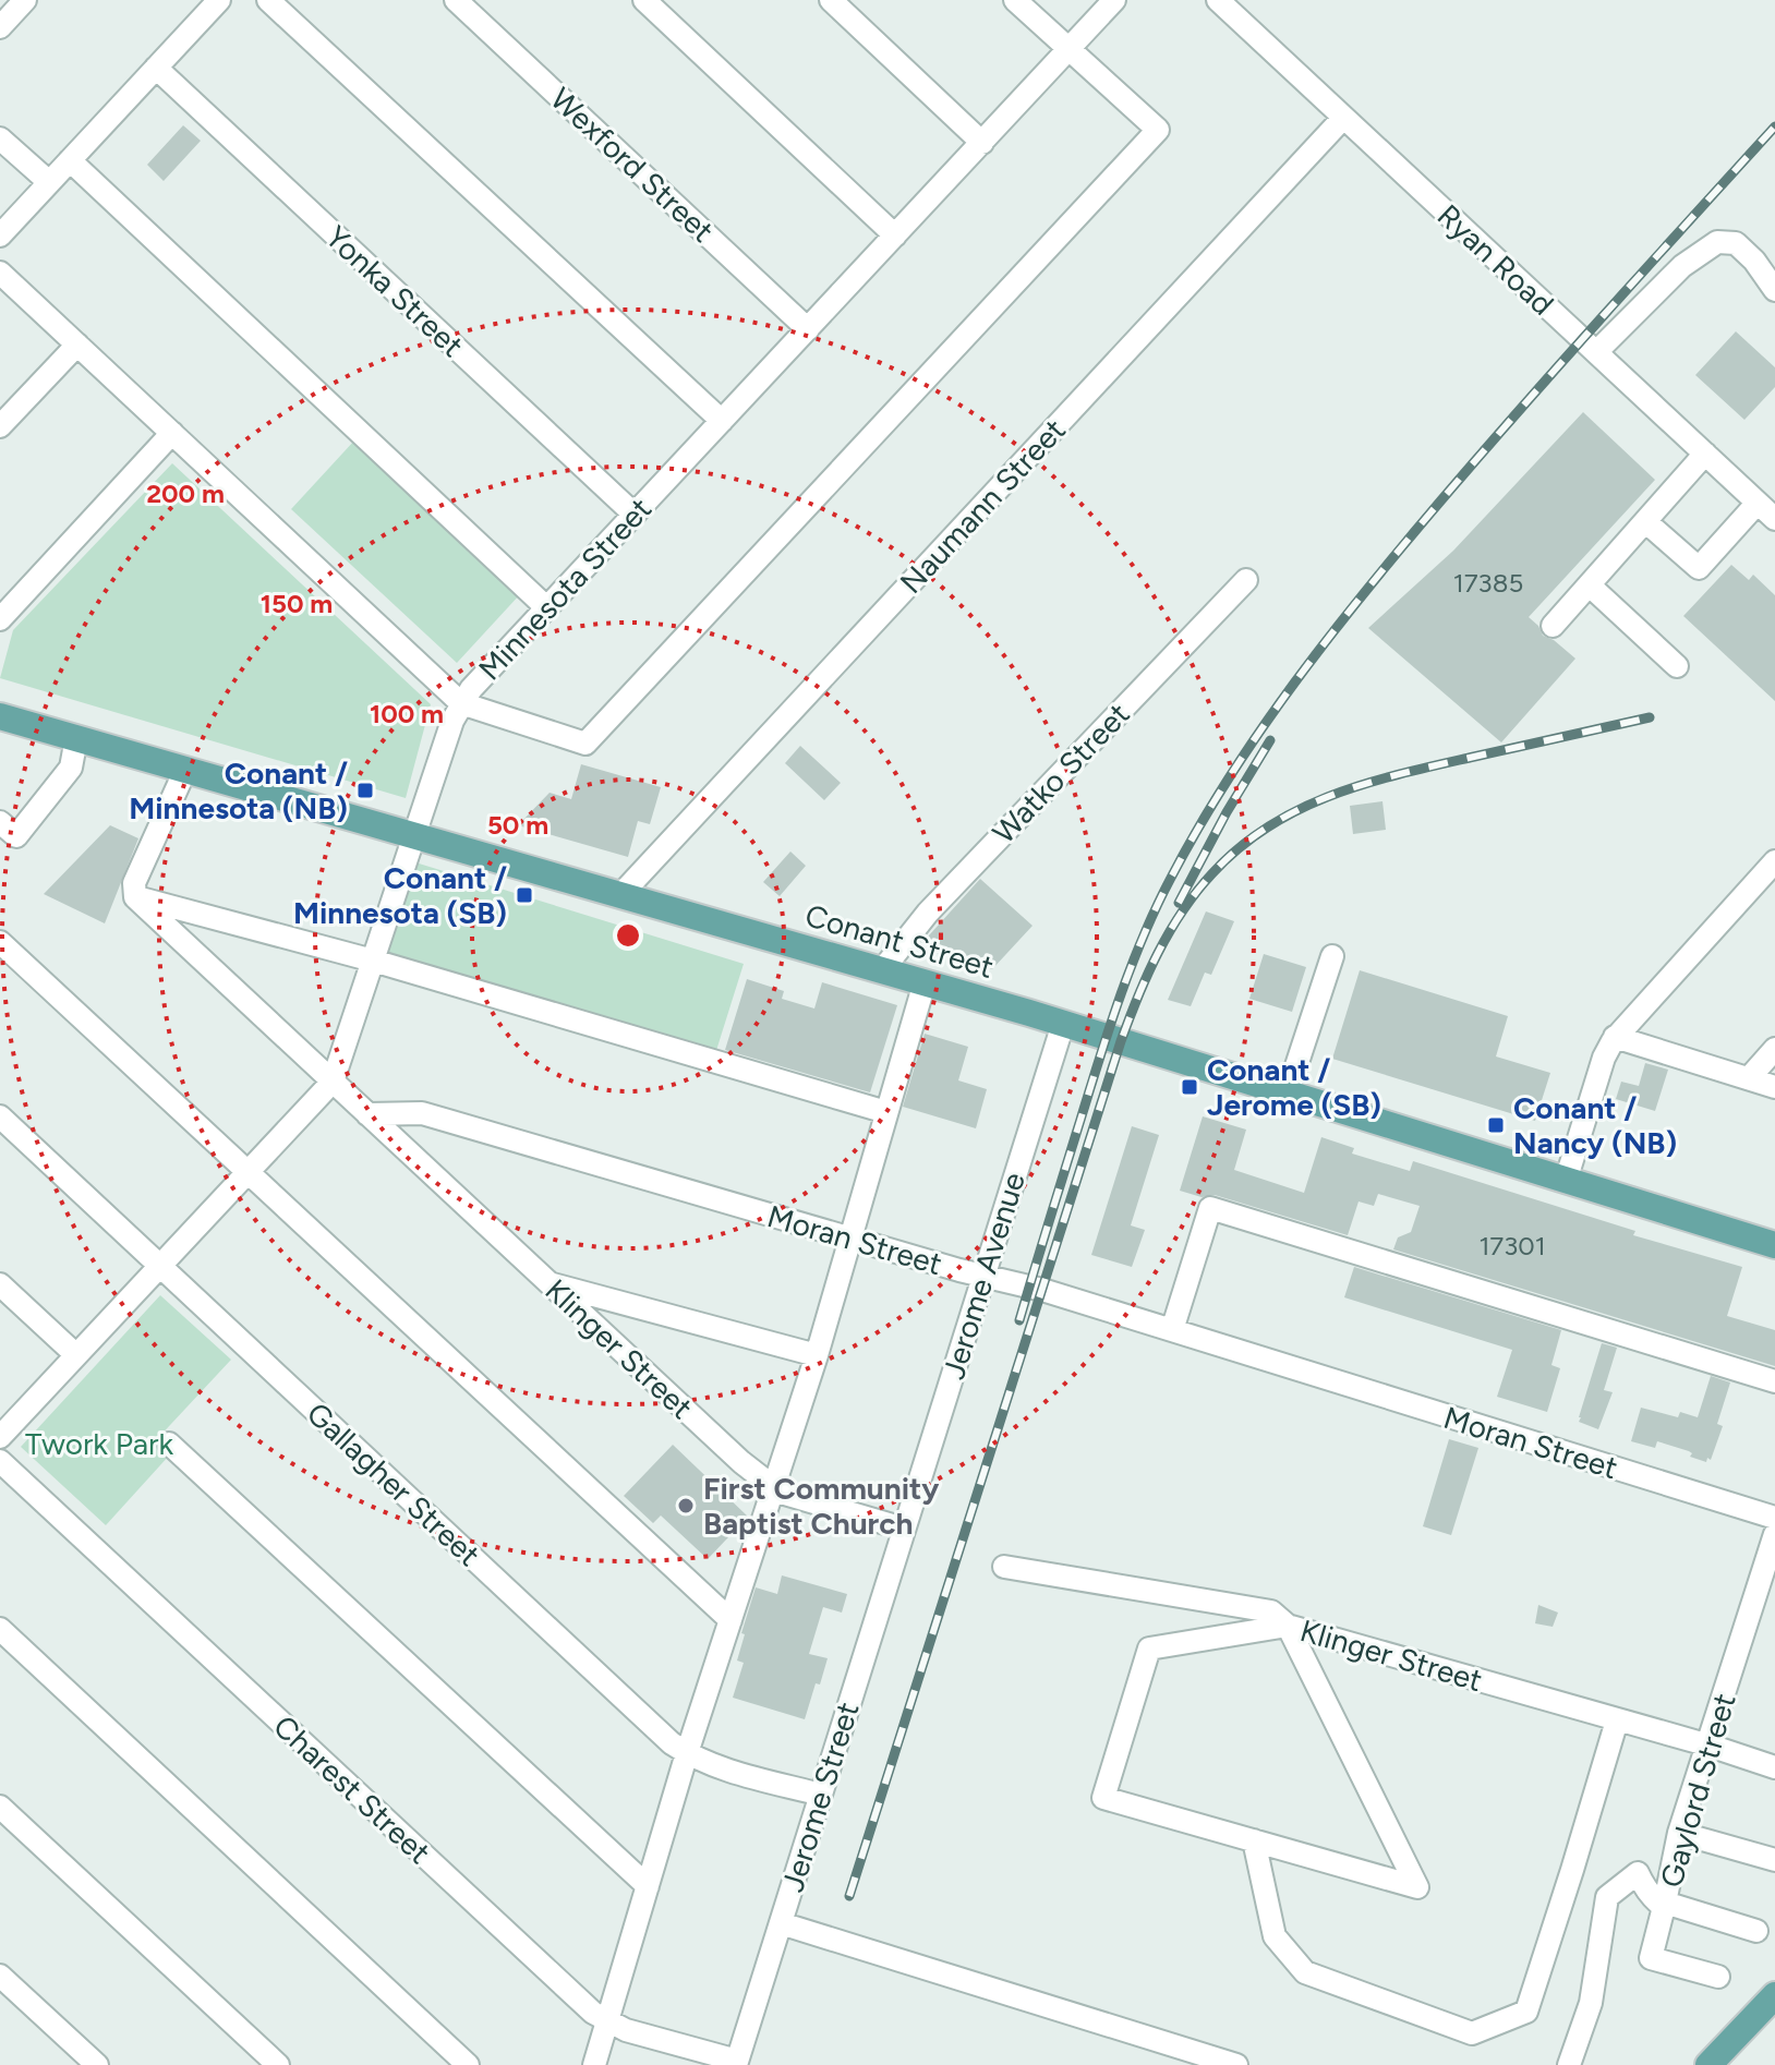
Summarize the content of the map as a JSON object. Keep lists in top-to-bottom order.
{
  "streets": {
    "main road": ["Conant Street"],
    "street": [
      "Wexford Street",
      "Ryan Road",
      "Yonka Street",
      "Naumann Street",
      "Minnesota Street",
      "Watko Street",
      "Moran Street",
      "Jerome Avenue",
      "Klinger Street",
      "Gallagher Street",
      "Charest Street",
      "Gaylord Street",
      "Jerome Street"
    ]
  },
  "crossings": [
    ["Wexford Street", "Minnesota Street"],
    ["Ryan Road", "Naumann Street"],
    ["Yonka Street", "Minnesota Street"],
    ["Naumann Street", "Conant Street"],
    ["Minnesota Street", "Conant Street"],
    ["Minnesota Street", "Gallagher Street"],
    ["Watko Street", "Conant Street"],
    ["Conant Street", "Jerome Avenue"],
    ["Moran Street", "Jerome Avenue"],
    ["Moran Street", "Klinger Street"],
    ["Jerome Avenue", "Klinger Street"],
    ["Jerome Avenue", "Jerome Street"],
    ["Klinger Street", "Gaylord Street"],
    ["Klinger Street", "Jerome Street"],
    ["Gallagher Street", "Jerome Street"],
    ["Charest Street", "Jerome Street"]
  ],
  "parks": ["Twork Park"],
  "places": {
    "transit": [
      "Conant / Minnesota (NB)",
      "Conant / Minnesota (SB)",
      "Conant / Jerome (SB)",
      "Conant / Nancy (NB)"
    ],
    "other": ["First Community Baptist Church"]
  },
  "house_numbers": ["17385", "17301"],
  "rings": [
    "200 m",
    "150 m",
    "100 m",
    "50 m"
  ]
}
